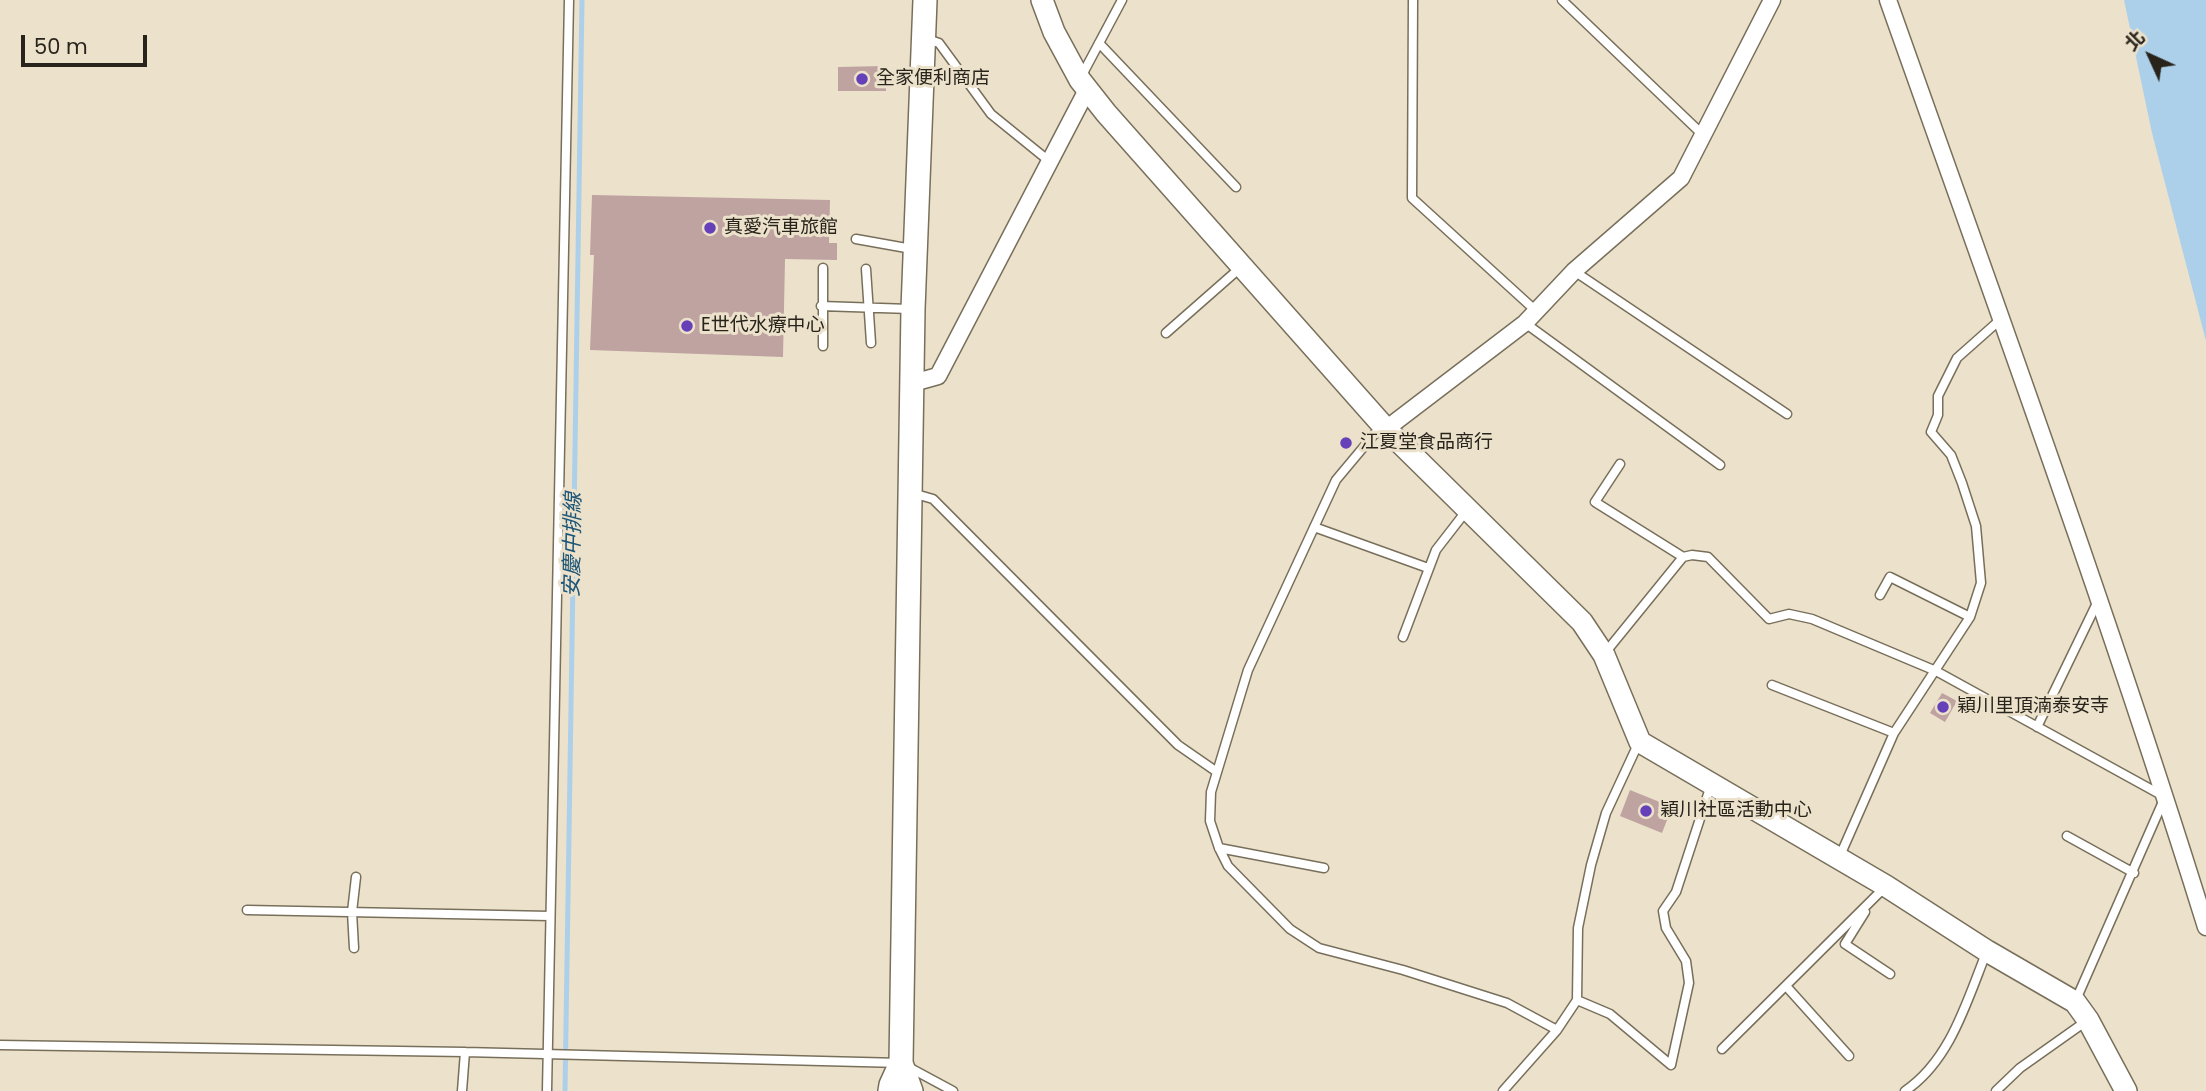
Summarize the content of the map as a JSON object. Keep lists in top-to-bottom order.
{
  "water": ["安慶中排線"],
  "places": [
    "全家便利商店",
    "真愛汽車旅館",
    "E世代水療中心",
    "江夏堂食品商行",
    "穎川里頂湳泰安寺",
    "穎川社區活動中心"
  ],
  "scale_bar": "50 m",
  "north": "top left"
}
